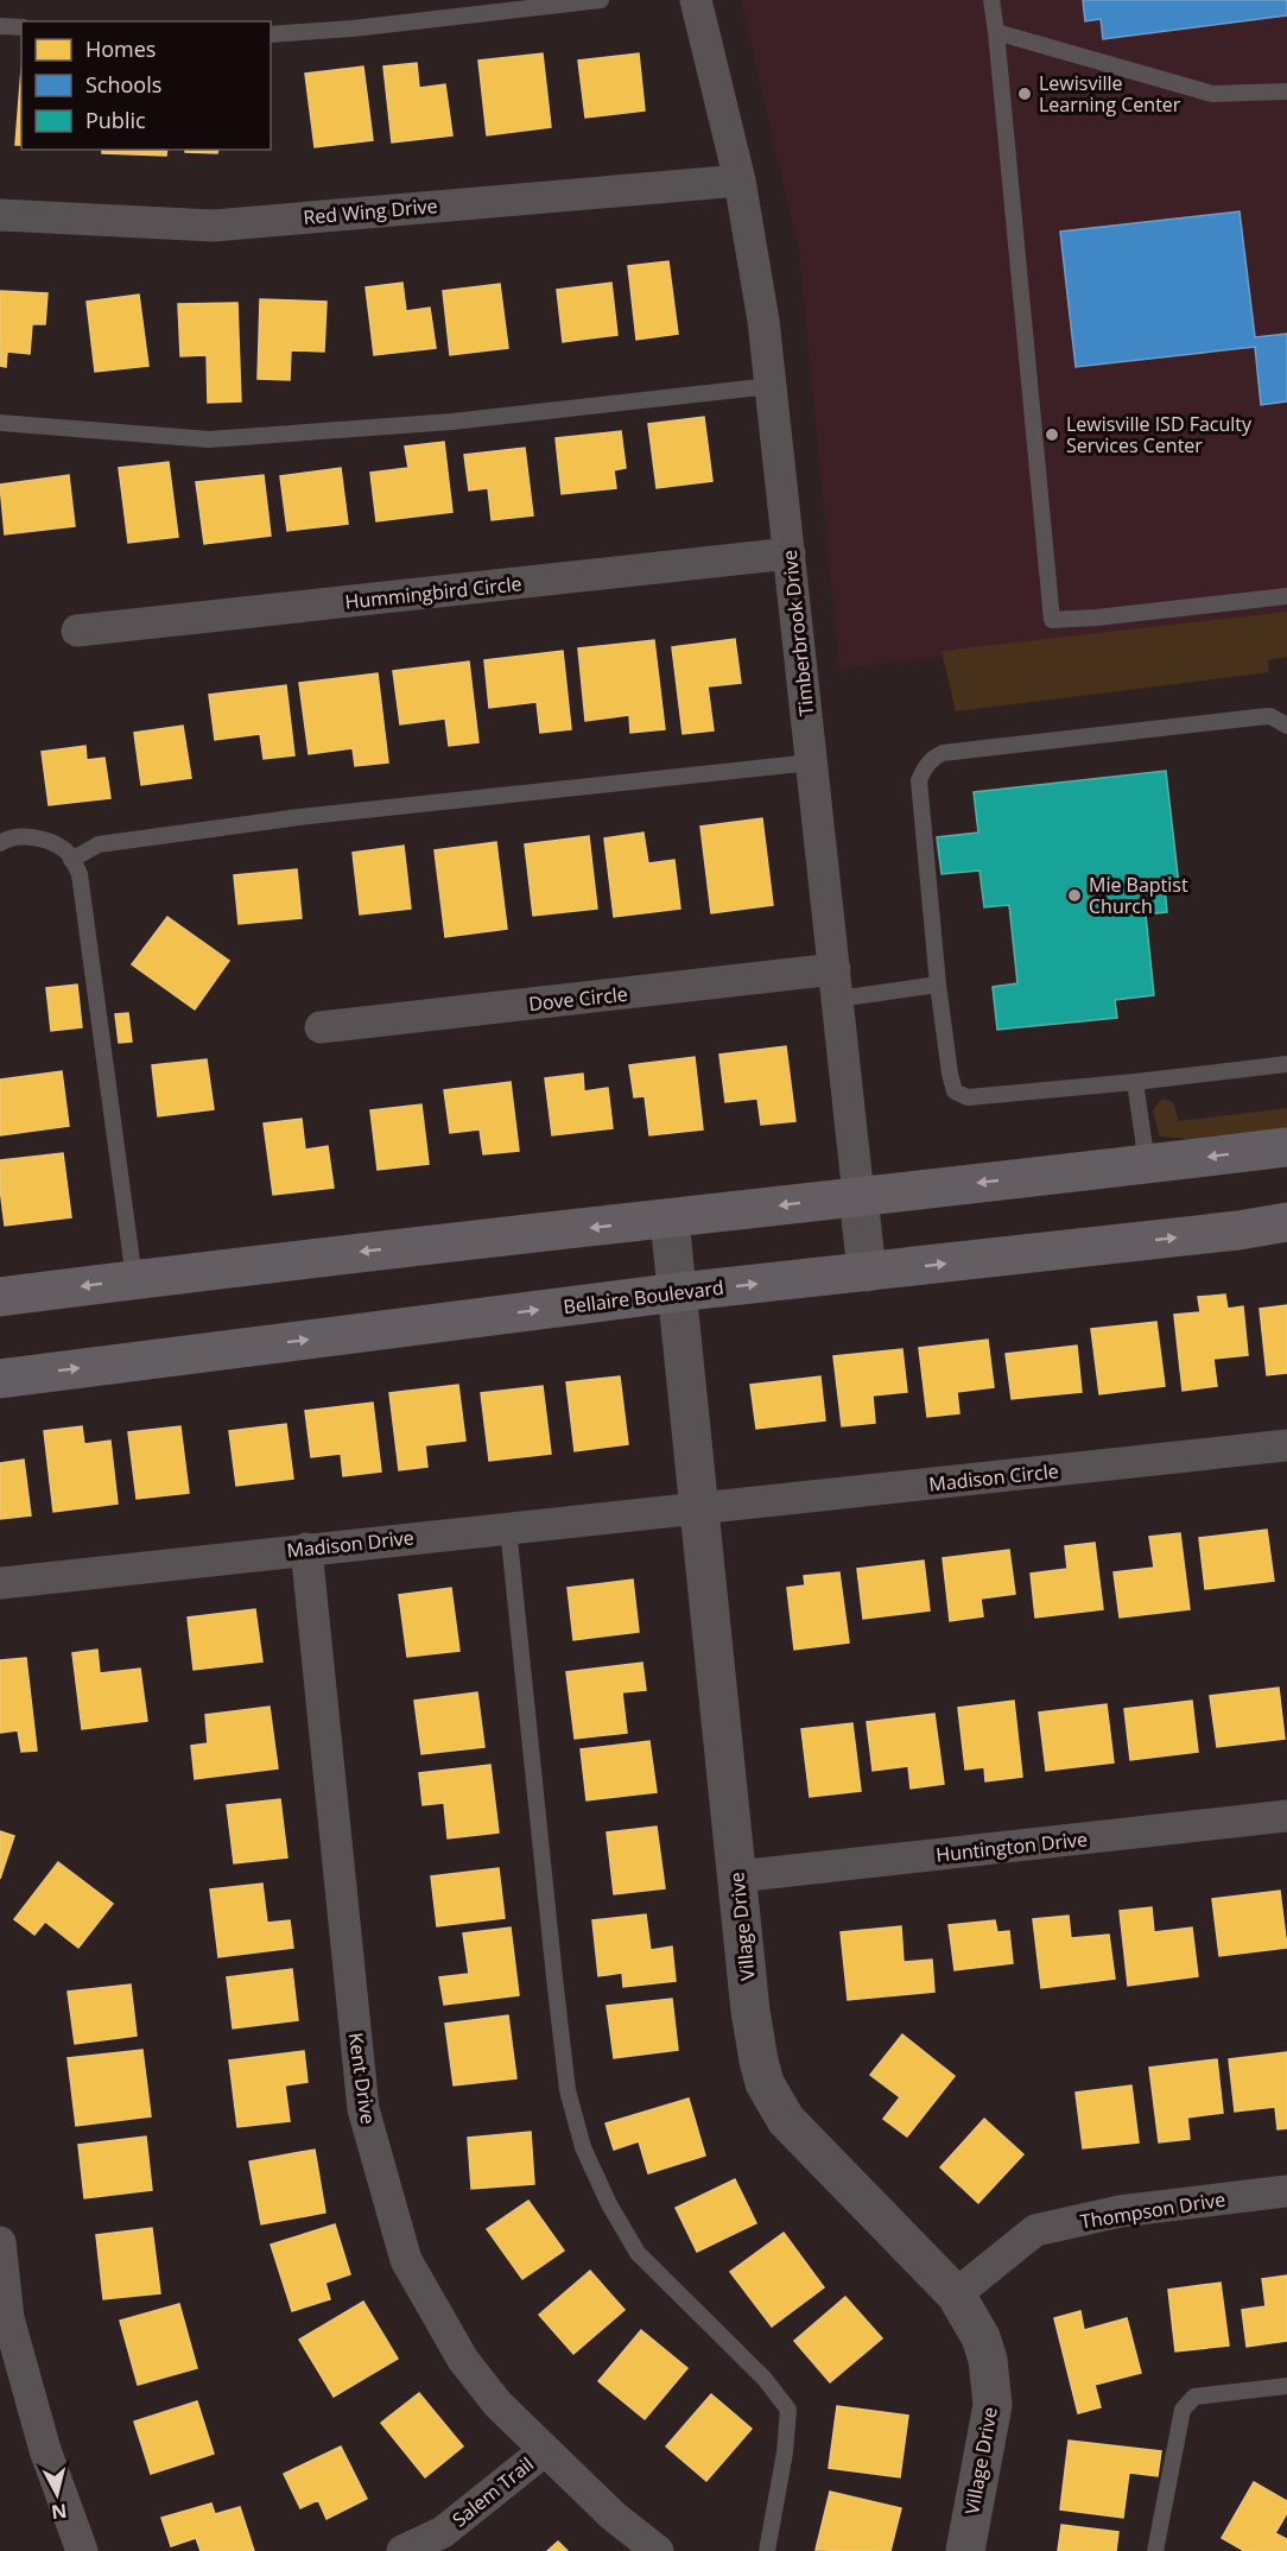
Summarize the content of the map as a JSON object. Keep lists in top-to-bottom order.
{
  "streets": {
    "main road": ["Bellaire Boulevard"],
    "street": [
      "Red Wing Drive",
      "Hummingbird Circle",
      "Timberbrook Drive",
      "Dove Circle",
      "Madison Circle",
      "Madison Drive",
      "Huntington Drive",
      "Village Drive",
      "Kent Drive",
      "Thompson Drive",
      "Salem Trail"
    ]
  },
  "crossings": [
    ["Red Wing Drive", "Timberbrook Drive"],
    ["Hummingbird Circle", "Timberbrook Drive"],
    ["Timberbrook Drive", "Dove Circle"],
    ["Timberbrook Drive", "Bellaire Boulevard"],
    ["Bellaire Boulevard", "Village Drive"],
    ["Madison Circle", "Madison Drive"],
    ["Madison Circle", "Village Drive"],
    ["Madison Drive", "Village Drive"],
    ["Madison Drive", "Kent Drive"],
    ["Huntington Drive", "Village Drive"],
    ["Village Drive", "Thompson Drive"],
    ["Kent Drive", "Salem Trail"]
  ],
  "places": ["Lewisville Learning Center", "Lewisville ISD Faculty Services Center", "Mie Baptist Church"],
  "legend": ["Homes", "Schools", "Public"],
  "north": "bottom"
}
